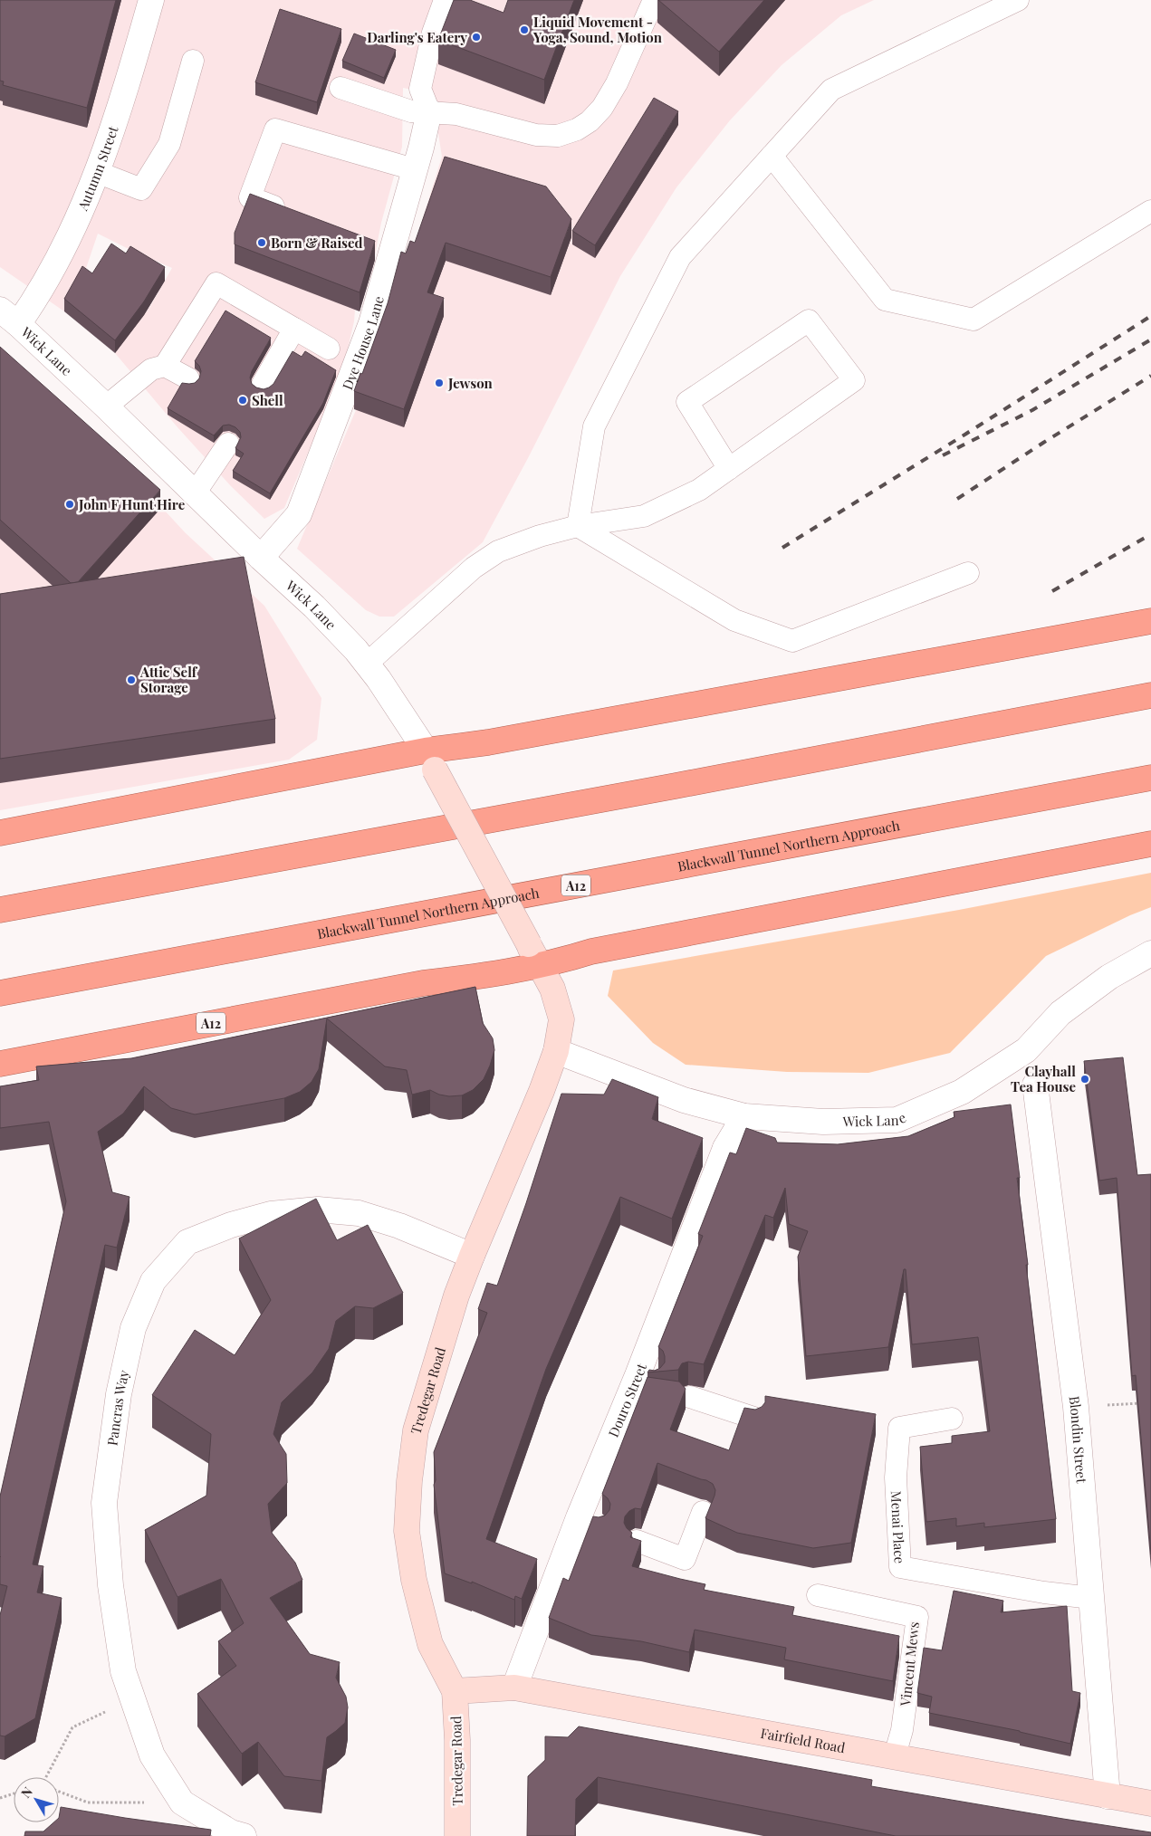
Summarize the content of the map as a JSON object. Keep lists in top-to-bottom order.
{
  "streets": {
    "highway": ["Blackwall Tunnel Northern Approach", "A12"],
    "main road": ["Wick Lane", "Tredegar Road", "Fairfield Road"],
    "street": [
      "Autumn Street",
      "Dye House Lane",
      "Douro Street",
      "Pancras Way",
      "Blondin Street"
    ],
    "lane": ["Menai Place", "Vincent Mews"]
  },
  "crossings": [
    ["Autumn Street", "Wick Lane"],
    ["Dye House Lane", "Wick Lane"],
    ["Wick Lane", "A12"],
    ["Wick Lane", "Tredegar Road"],
    ["Wick Lane", "Douro Street"],
    ["A12", "Tredegar Road"],
    ["Tredegar Road", "Pancras Way"],
    ["Tredegar Road", "Fairfield Road"],
    ["Douro Street", "Fairfield Road"],
    ["Blondin Street", "Menai Place"],
    ["Blondin Street", "Fairfield Road"],
    ["Vincent Mews", "Fairfield Road"]
  ],
  "places": [
    "Liquid Movement - Yoga, Sound, Motion",
    "Darling's Eatery",
    "Born & Raised",
    "Jewson",
    "Shell",
    "John F Hunt Hire",
    "Attic Self Storage",
    "Clayhall Tea House"
  ],
  "north": "top left"
}
